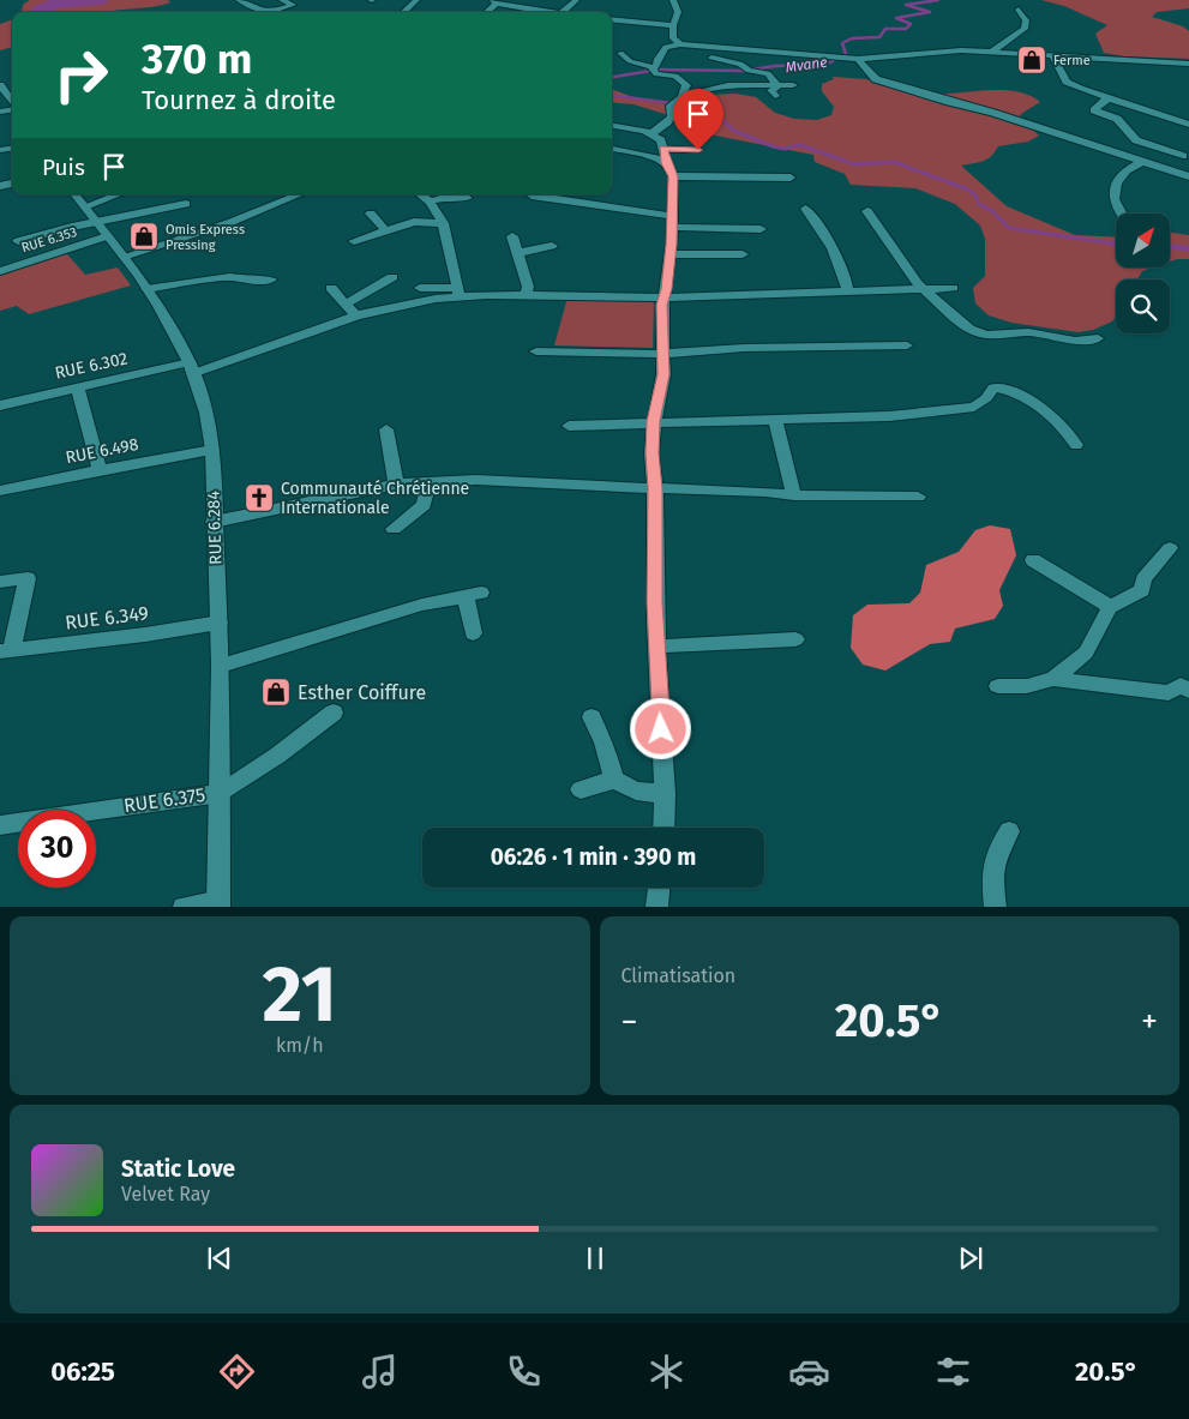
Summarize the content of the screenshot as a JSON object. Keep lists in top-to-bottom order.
{
  "streets": {
    "street": [
      "RUE 6.353",
      "RUE 6.302",
      "RUE 6.498",
      "RUE 6.284",
      "RUE 6.349",
      "RUE 6.375"
    ]
  },
  "crossings": [
    ["RUE 6.353", "RUE 6.284"],
    ["RUE 6.302", "RUE 6.284"],
    ["RUE 6.498", "RUE 6.284"],
    ["RUE 6.284", "RUE 6.349"],
    ["RUE 6.284", "RUE 6.375"]
  ],
  "water": ["Mvane"],
  "places": {
    "shop": ["Ferme", "Omis Express Pressing", "Esther Coiffure"],
    "church": ["Communauté Chrétienne Internationale"]
  },
  "north": "top right",
  "page": {
    "turn": ["370 m", "Tournez à droite"],
    "then": "Puis",
    "limit": "30",
    "trip": "06:26 · 1 min · 390 m",
    "tile": [
      ["21", "km/h"],
      "Climatisation"
    ],
    "heat": ["−", "20.5°", "+"],
    "song": ["Static Love", "Velvet Ray"],
    "tabs": ["06:25", "20.5°"]
  }
}
